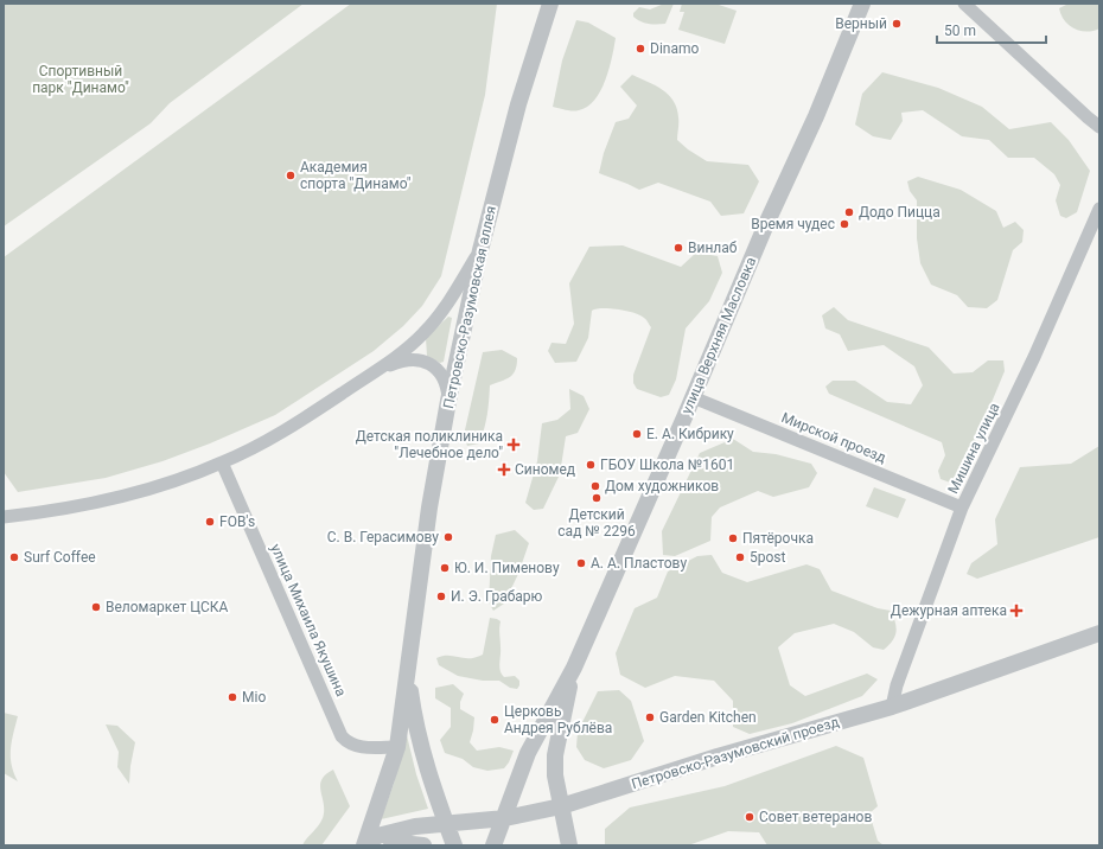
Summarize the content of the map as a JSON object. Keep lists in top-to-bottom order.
{
  "streets": {
    "street": [
      "Петровско-Разумовская аллея",
      "улица Верхняя Масловка",
      "Мирской проезд",
      "Мишина улица",
      "улица Михаила Якушина",
      "Петровско-Разумовский проезд"
    ]
  },
  "crossings": [
    ["Петровско-Разумовская аллея", "улица Михаила Якушина"],
    ["Петровско-Разумовская аллея", "Петровско-Разумовский проезд"],
    ["улица Верхняя Масловка", "Мирской проезд"],
    ["улица Верхняя Масловка", "Петровско-Разумовский проезд"],
    ["Мирской проезд", "Мишина улица"],
    ["Мишина улица", "Петровско-Разумовский проезд"]
  ],
  "parks": ["Спортивный парк \"Динамо\""],
  "places": {
    "other": [
      "Верный",
      "Dinamo",
      "Академия спорта \"Динамо\"",
      "Додо Пицца",
      "Время чудес",
      "Винлаб",
      "Е. А. Кибрику",
      "ГБОУ Школа №1601",
      "Дом художников",
      "Детский сад № 2296",
      "FOB's",
      "С. В. Герасимову",
      "Пятёрочка",
      "Surf Coffee",
      "5post",
      "А. А. Пластову",
      "Ю. И. Пименову",
      "И. Э. Грабарю",
      "Веломаркет ЦСКА",
      "Mio",
      "Garden Kitchen",
      "Церковь Андрея Рублёва",
      "Совет ветеранов"
    ],
    "health": ["Детская поликлиника \"Лечебное дело\"", "Синомед", "Дежурная аптека"]
  },
  "scale_bar": "50 m"
}
